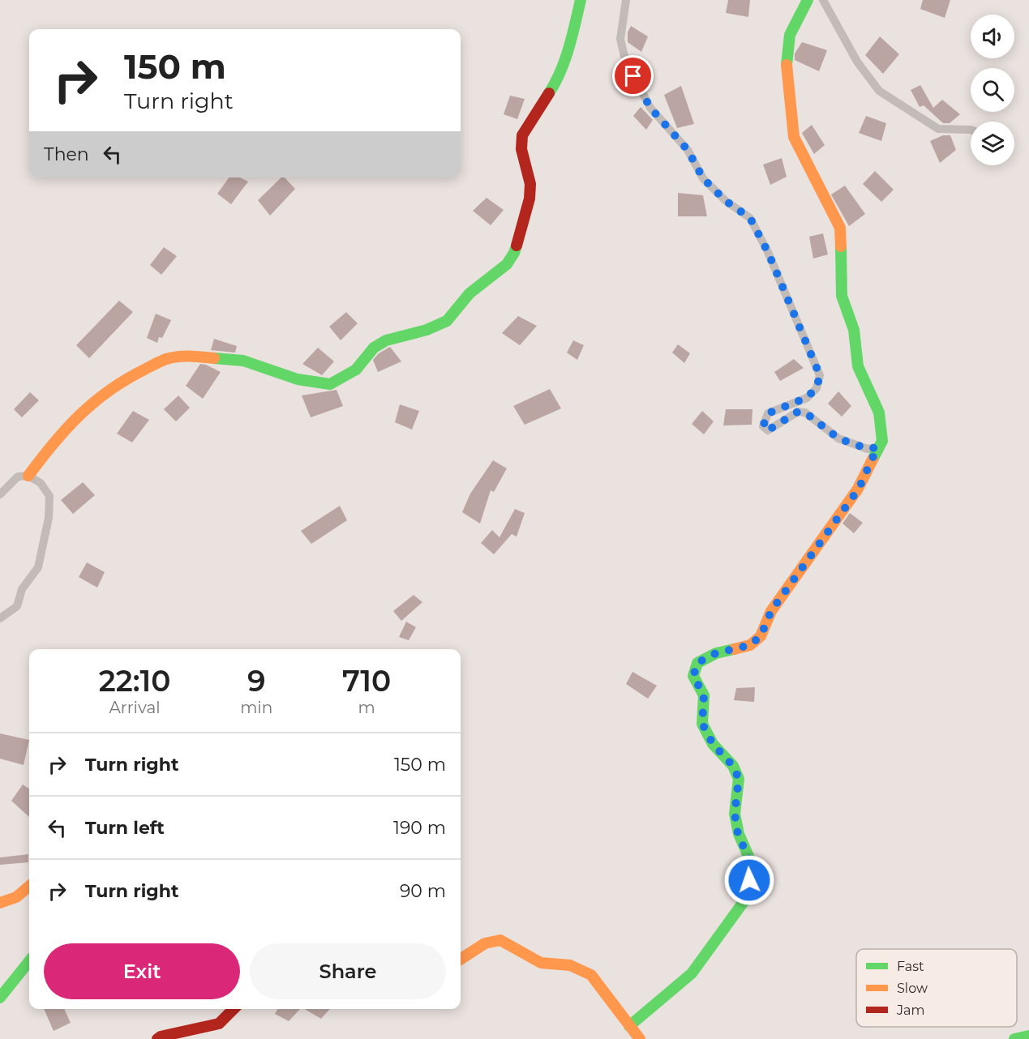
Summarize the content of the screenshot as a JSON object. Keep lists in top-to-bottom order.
{
  "legend": ["Fast", "Slow", "Jam"],
  "page": {
    "turn": ["150 m", "Turn right"],
    "then": "Then",
    "eta": [
      "22:10",
      "Arrival",
      "9",
      "min",
      "710",
      "m"
    ],
    "list": [
      {
        "name": "Turn right",
        "value": "150 m"
      },
      {
        "name": "Turn left",
        "value": "190 m"
      },
      {
        "name": "Turn right",
        "value": "90 m"
      }
    ],
    "buttons": ["Exit", "Share"]
  }
}
